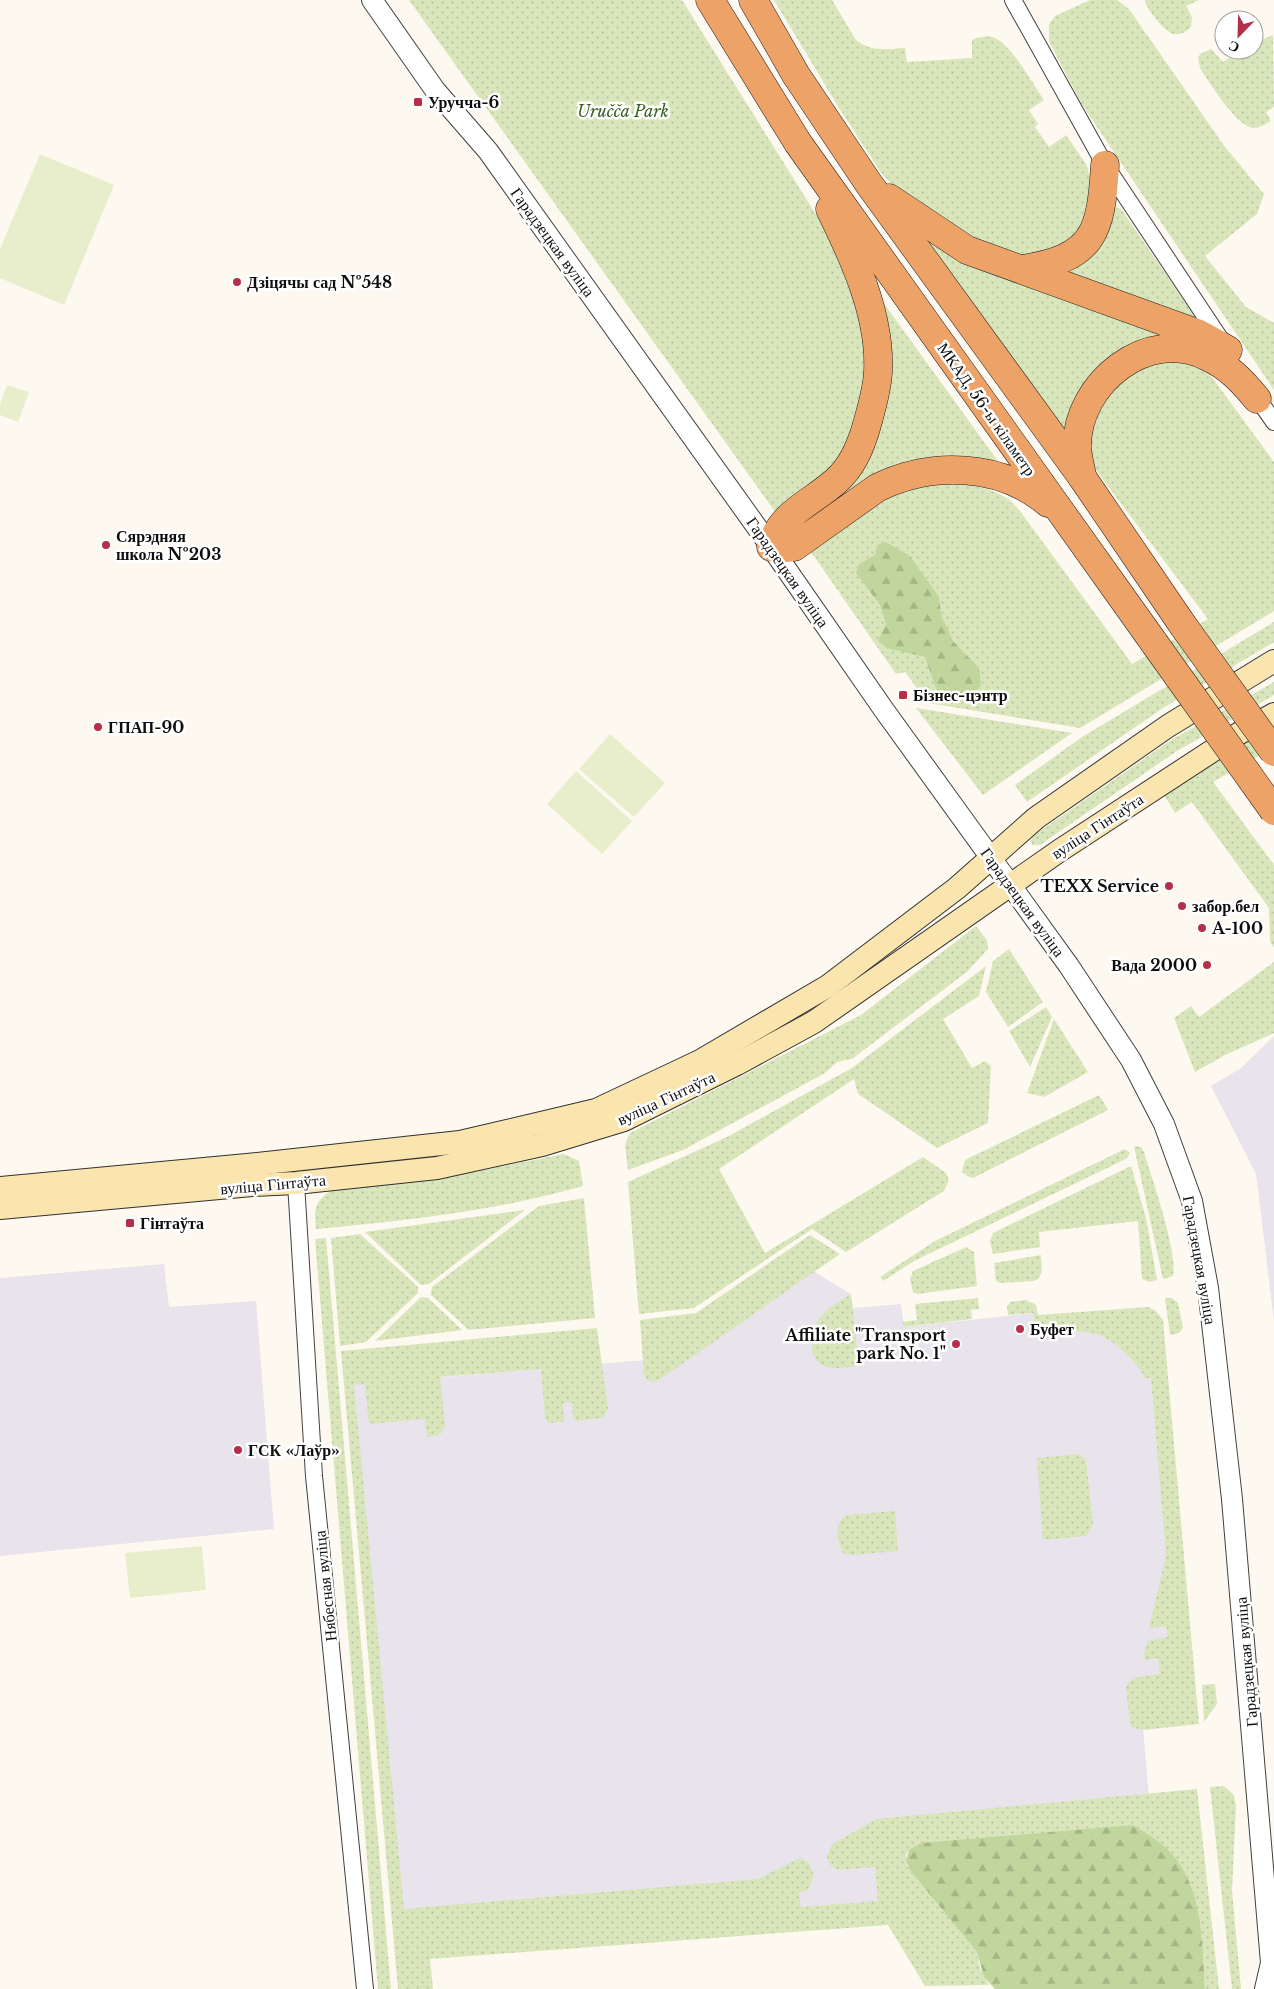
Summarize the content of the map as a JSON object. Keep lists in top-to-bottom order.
{
  "streets": {
    "highway": ["МКАД, 56-ы кіламетр"],
    "main road": ["вуліца Гінтаўта"],
    "street": ["Гарадзецкая вуліца", "Нябесная вуліца"]
  },
  "crossings": [
    ["Гарадзецкая вуліца", "вуліца Гінтаўта"],
    ["вуліца Гінтаўта", "Нябесная вуліца"]
  ],
  "parks": ["Uručča Park"],
  "places": {
    "transit": ["Уручча-6", "Бізнес-цэнтр", "Гінтаўта"],
    "other": [
      "Дзіцячы сад №548",
      "Сярэдняя школа №203",
      "ГПАП-90",
      "TEXX Service",
      "забор.бел",
      "A-100",
      "Вада 2000",
      "Буфет",
      "Affiliate \"Transport park No. 1\"",
      "ГСК «Лаўр»"
    ]
  },
  "north": "bottom left"
}
